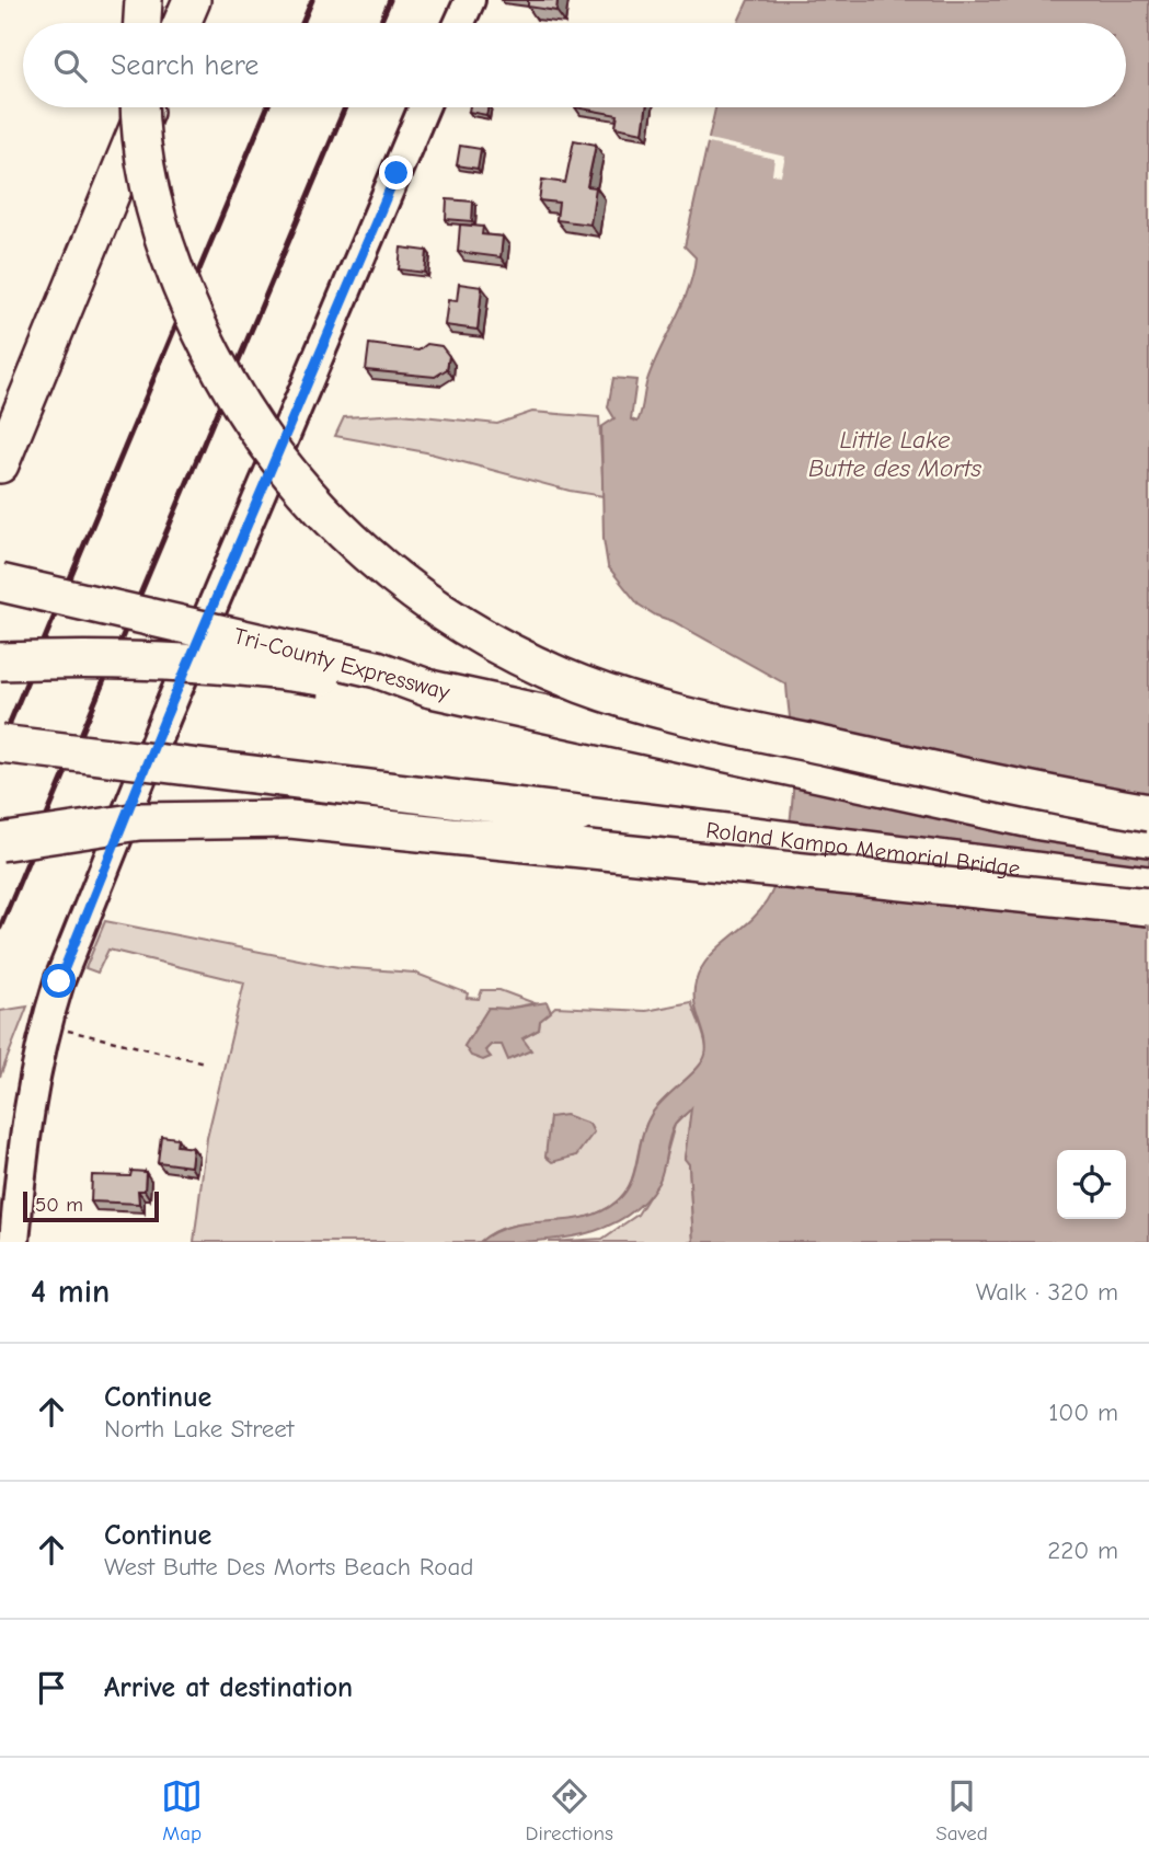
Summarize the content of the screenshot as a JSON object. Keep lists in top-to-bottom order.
{
  "streets": {
    "highway": ["Tri-County Expressway", "Roland Kampo Memorial Bridge"]
  },
  "water": ["Little Lake Butte des Morts"],
  "scale_bar": "50 m",
  "page": {
    "search": "Search here",
    "scale": "50 m",
    "heading": ["4 min", "Walk · 320 m"],
    "list": [
      ["Continue", "North Lake Street", "100 m"],
      ["Continue", "West Butte Des Morts Beach Road", "220 m"],
      "Arrive at destination"
    ],
    "nav": ["Map", "Directions", "Saved"]
  }
}
